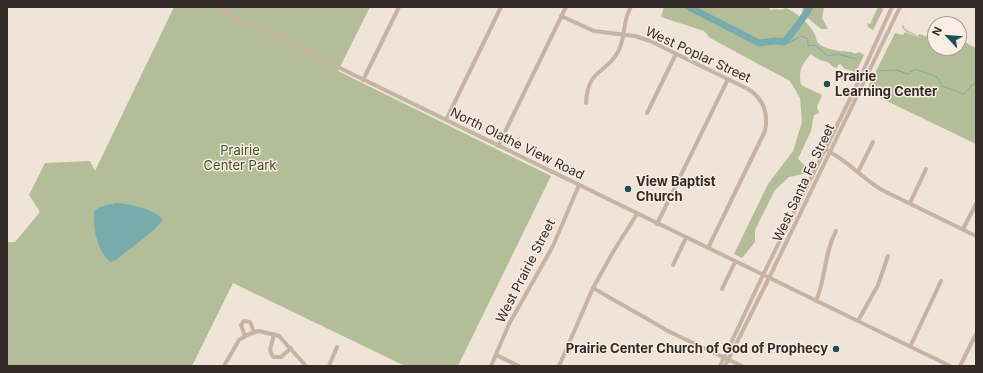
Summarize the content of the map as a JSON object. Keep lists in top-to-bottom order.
{
  "streets": {
    "street": [
      "West Poplar Street",
      "North Olathe View Road",
      "West Santa Fe Street",
      "West Prairie Street"
    ]
  },
  "crossings": [
    ["West Poplar Street", "North Olathe View Road"],
    ["North Olathe View Road", "West Santa Fe Street"],
    ["North Olathe View Road", "West Prairie Street"]
  ],
  "parks": ["Prairie Center Park"],
  "places": ["Prairie Learning Center", "View Baptist Church", "Prairie Center Church of God of Prophecy"],
  "north": "top left"
}
